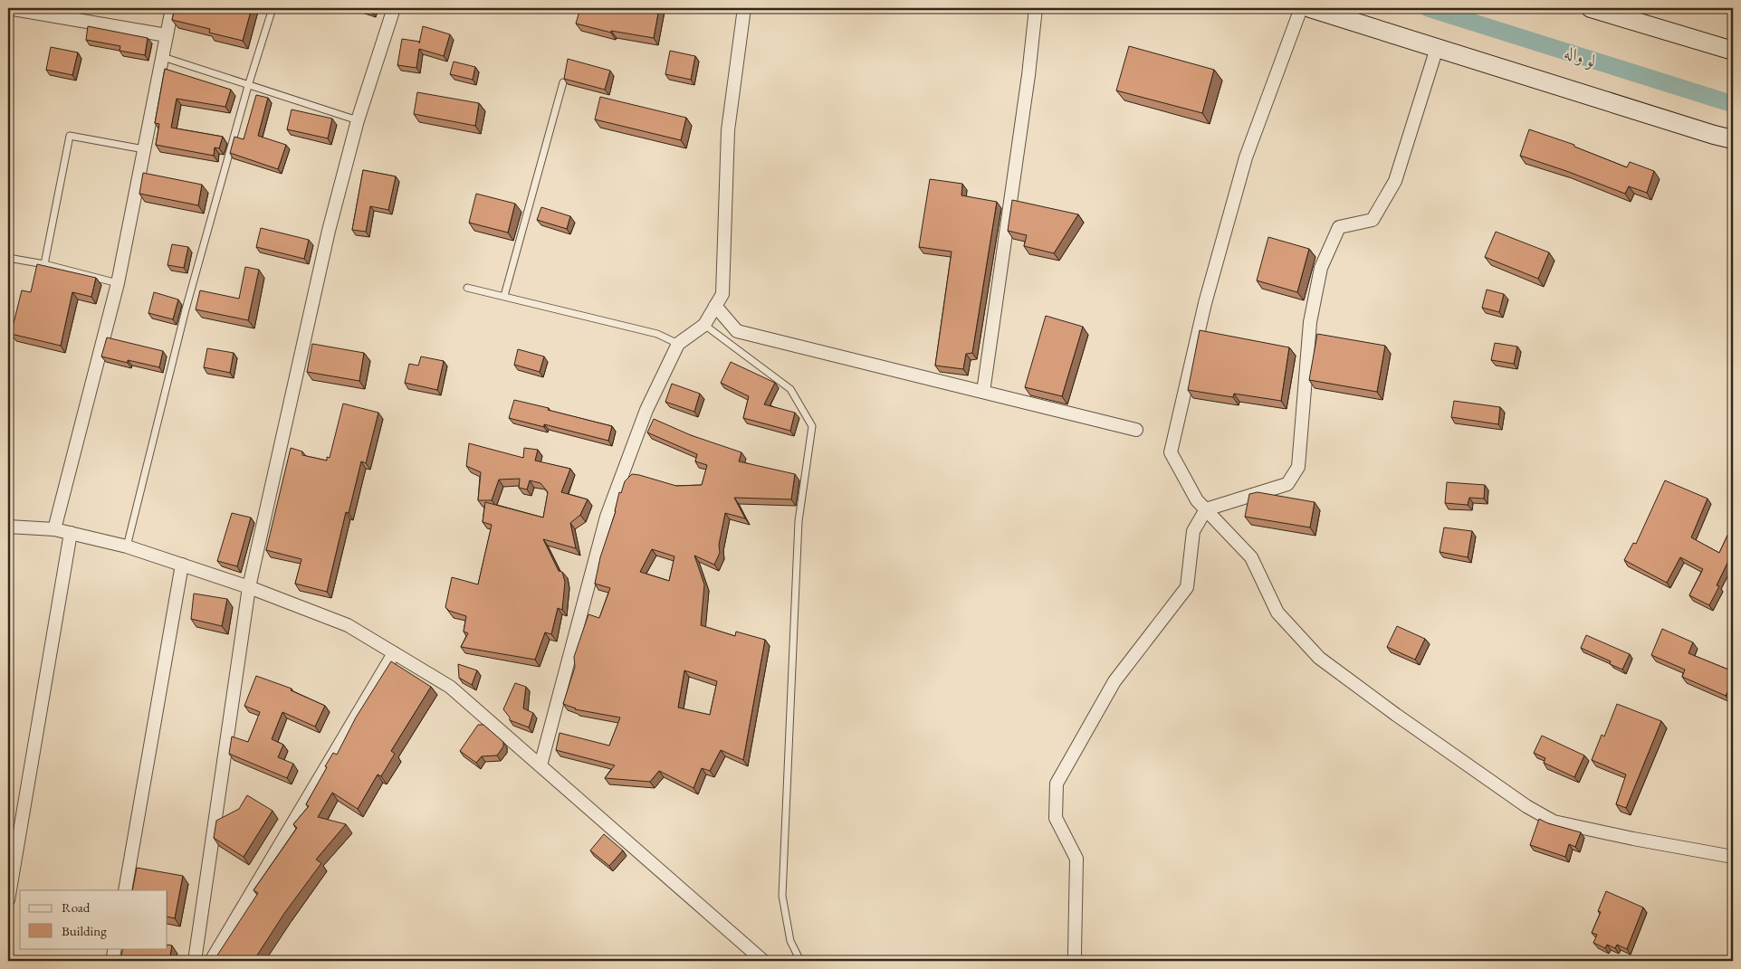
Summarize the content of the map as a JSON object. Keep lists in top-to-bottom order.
{
  "water": ["لو واله"],
  "legend": ["Road", "Building"]
}
